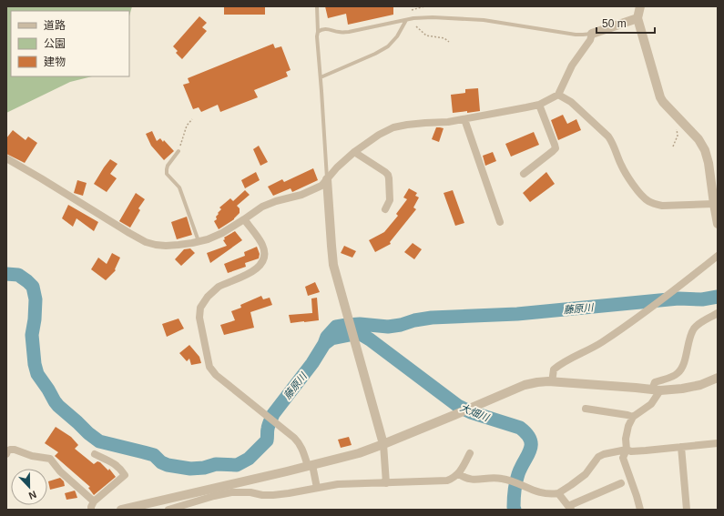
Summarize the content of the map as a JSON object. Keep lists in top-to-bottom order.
{
  "water": ["藤原川", "大畑川"],
  "legend": ["道路", "公園", "建物"],
  "scale_bar": "50 m",
  "north": "bottom"
}
